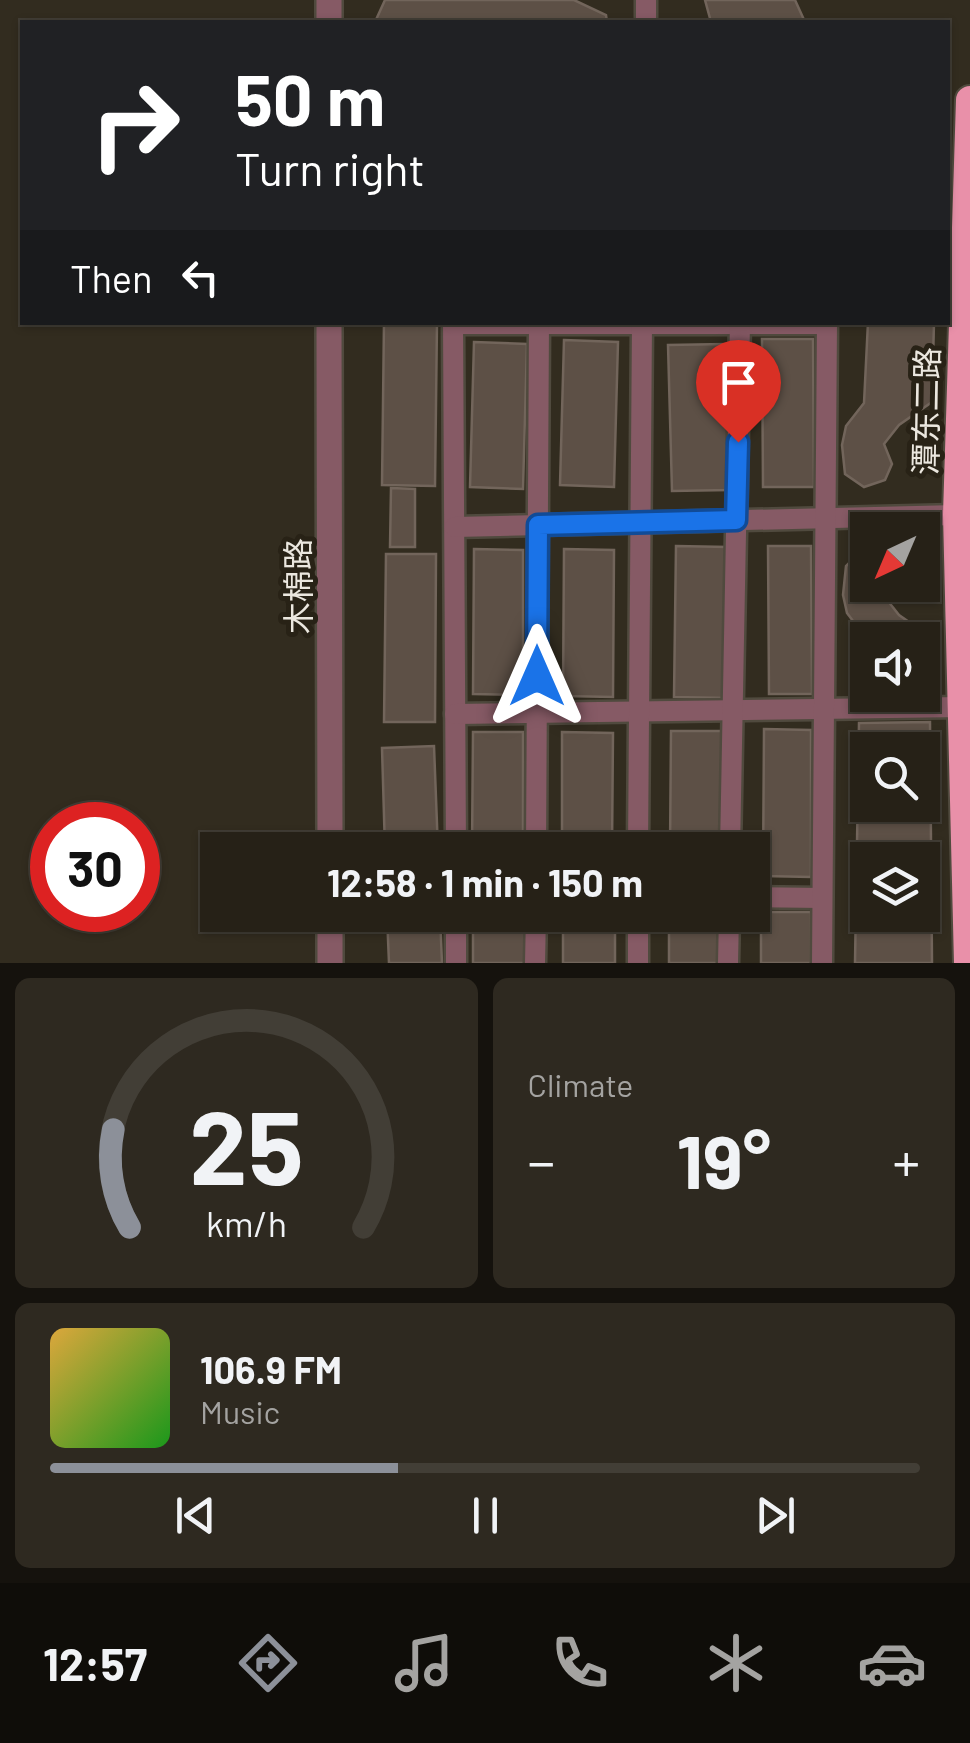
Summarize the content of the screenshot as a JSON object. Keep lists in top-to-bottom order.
{
  "streets": {
    "highway": ["潭东二路"],
    "street": ["木棉路"]
  },
  "north": "bottom left",
  "page": {
    "turn": ["50 m", "Turn right"],
    "then": "Then",
    "limit": "30",
    "trip": "12:58 · 1 min · 150 m",
    "tile": "Climate",
    "heat": ["−", "19°", "+"],
    "song": ["106.9 FM", "Music"],
    "tabs": "12:57",
    "gauge": ["25", "km/h"]
  }
}
